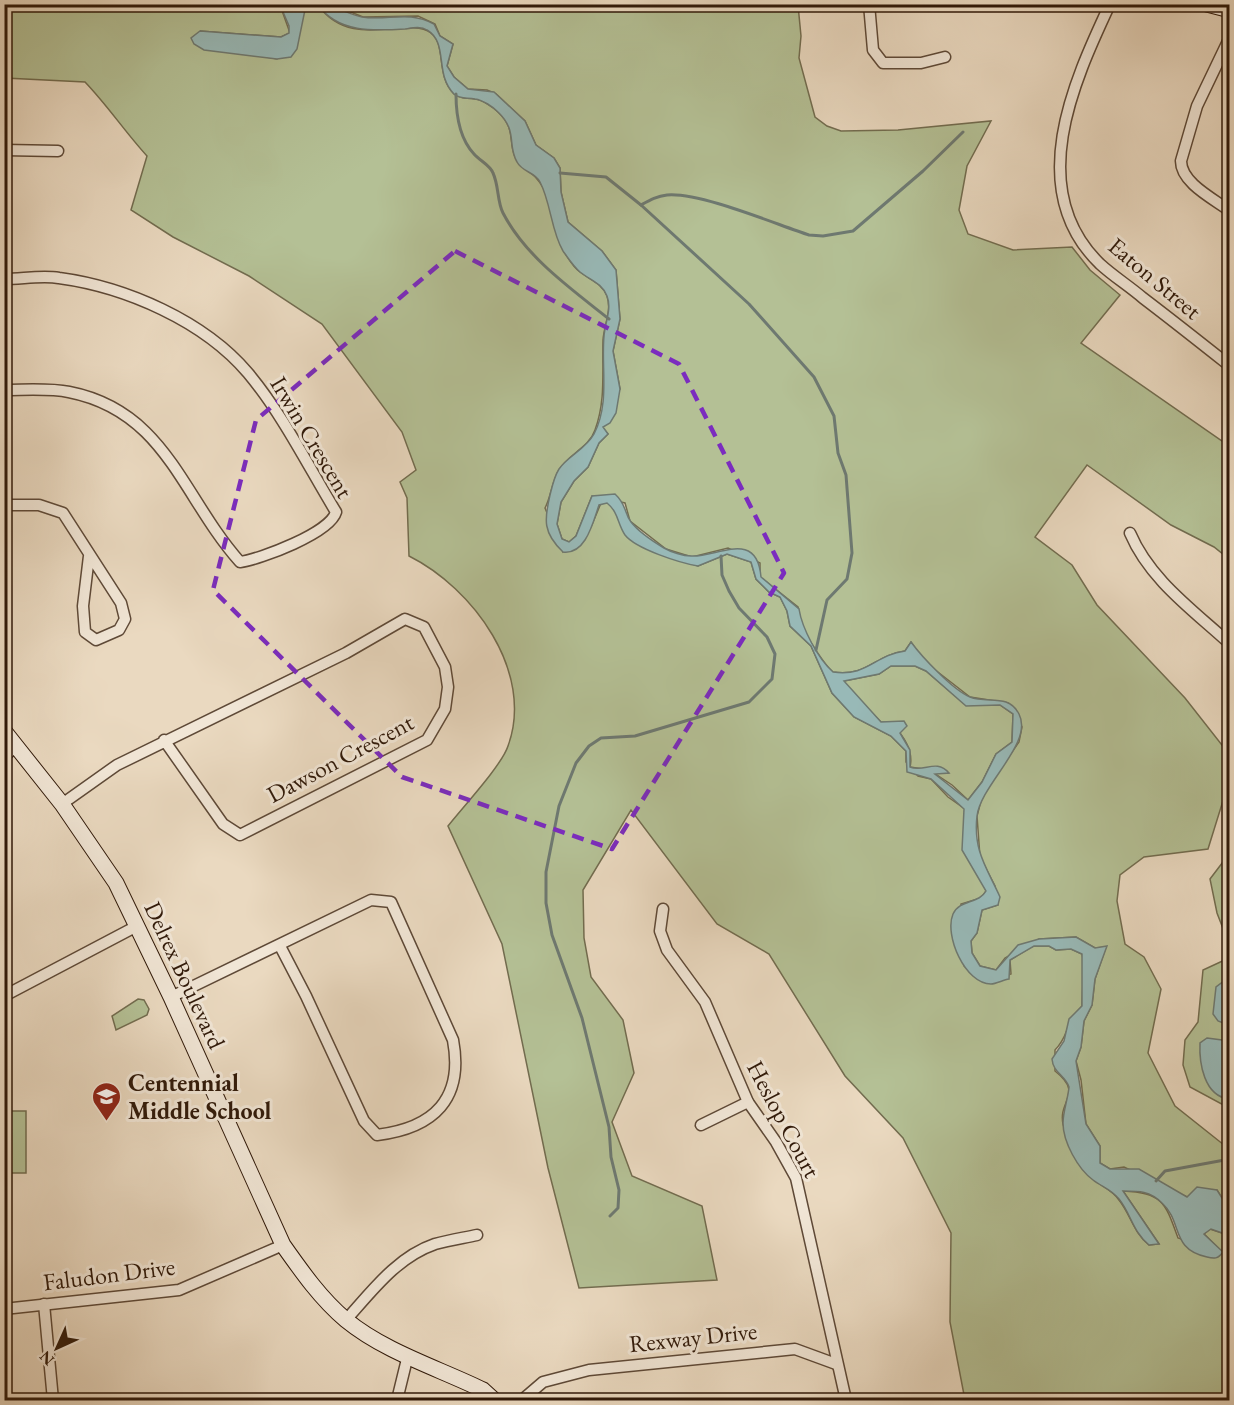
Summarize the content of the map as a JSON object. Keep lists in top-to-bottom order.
{
  "streets": {
    "street": [
      "Eaton Street",
      "Irwin Crescent",
      "Dawson Crescent",
      "Delrex Boulevard",
      "Heslop Court",
      "Faludon Drive",
      "Rexway Drive"
    ]
  },
  "crossings": [
    ["Dawson Crescent", "Delrex Boulevard"],
    ["Delrex Boulevard", "Faludon Drive"],
    ["Heslop Court", "Rexway Drive"]
  ],
  "places": {
    "school or university": ["Centennial Middle School"]
  },
  "north": "bottom left"
}
